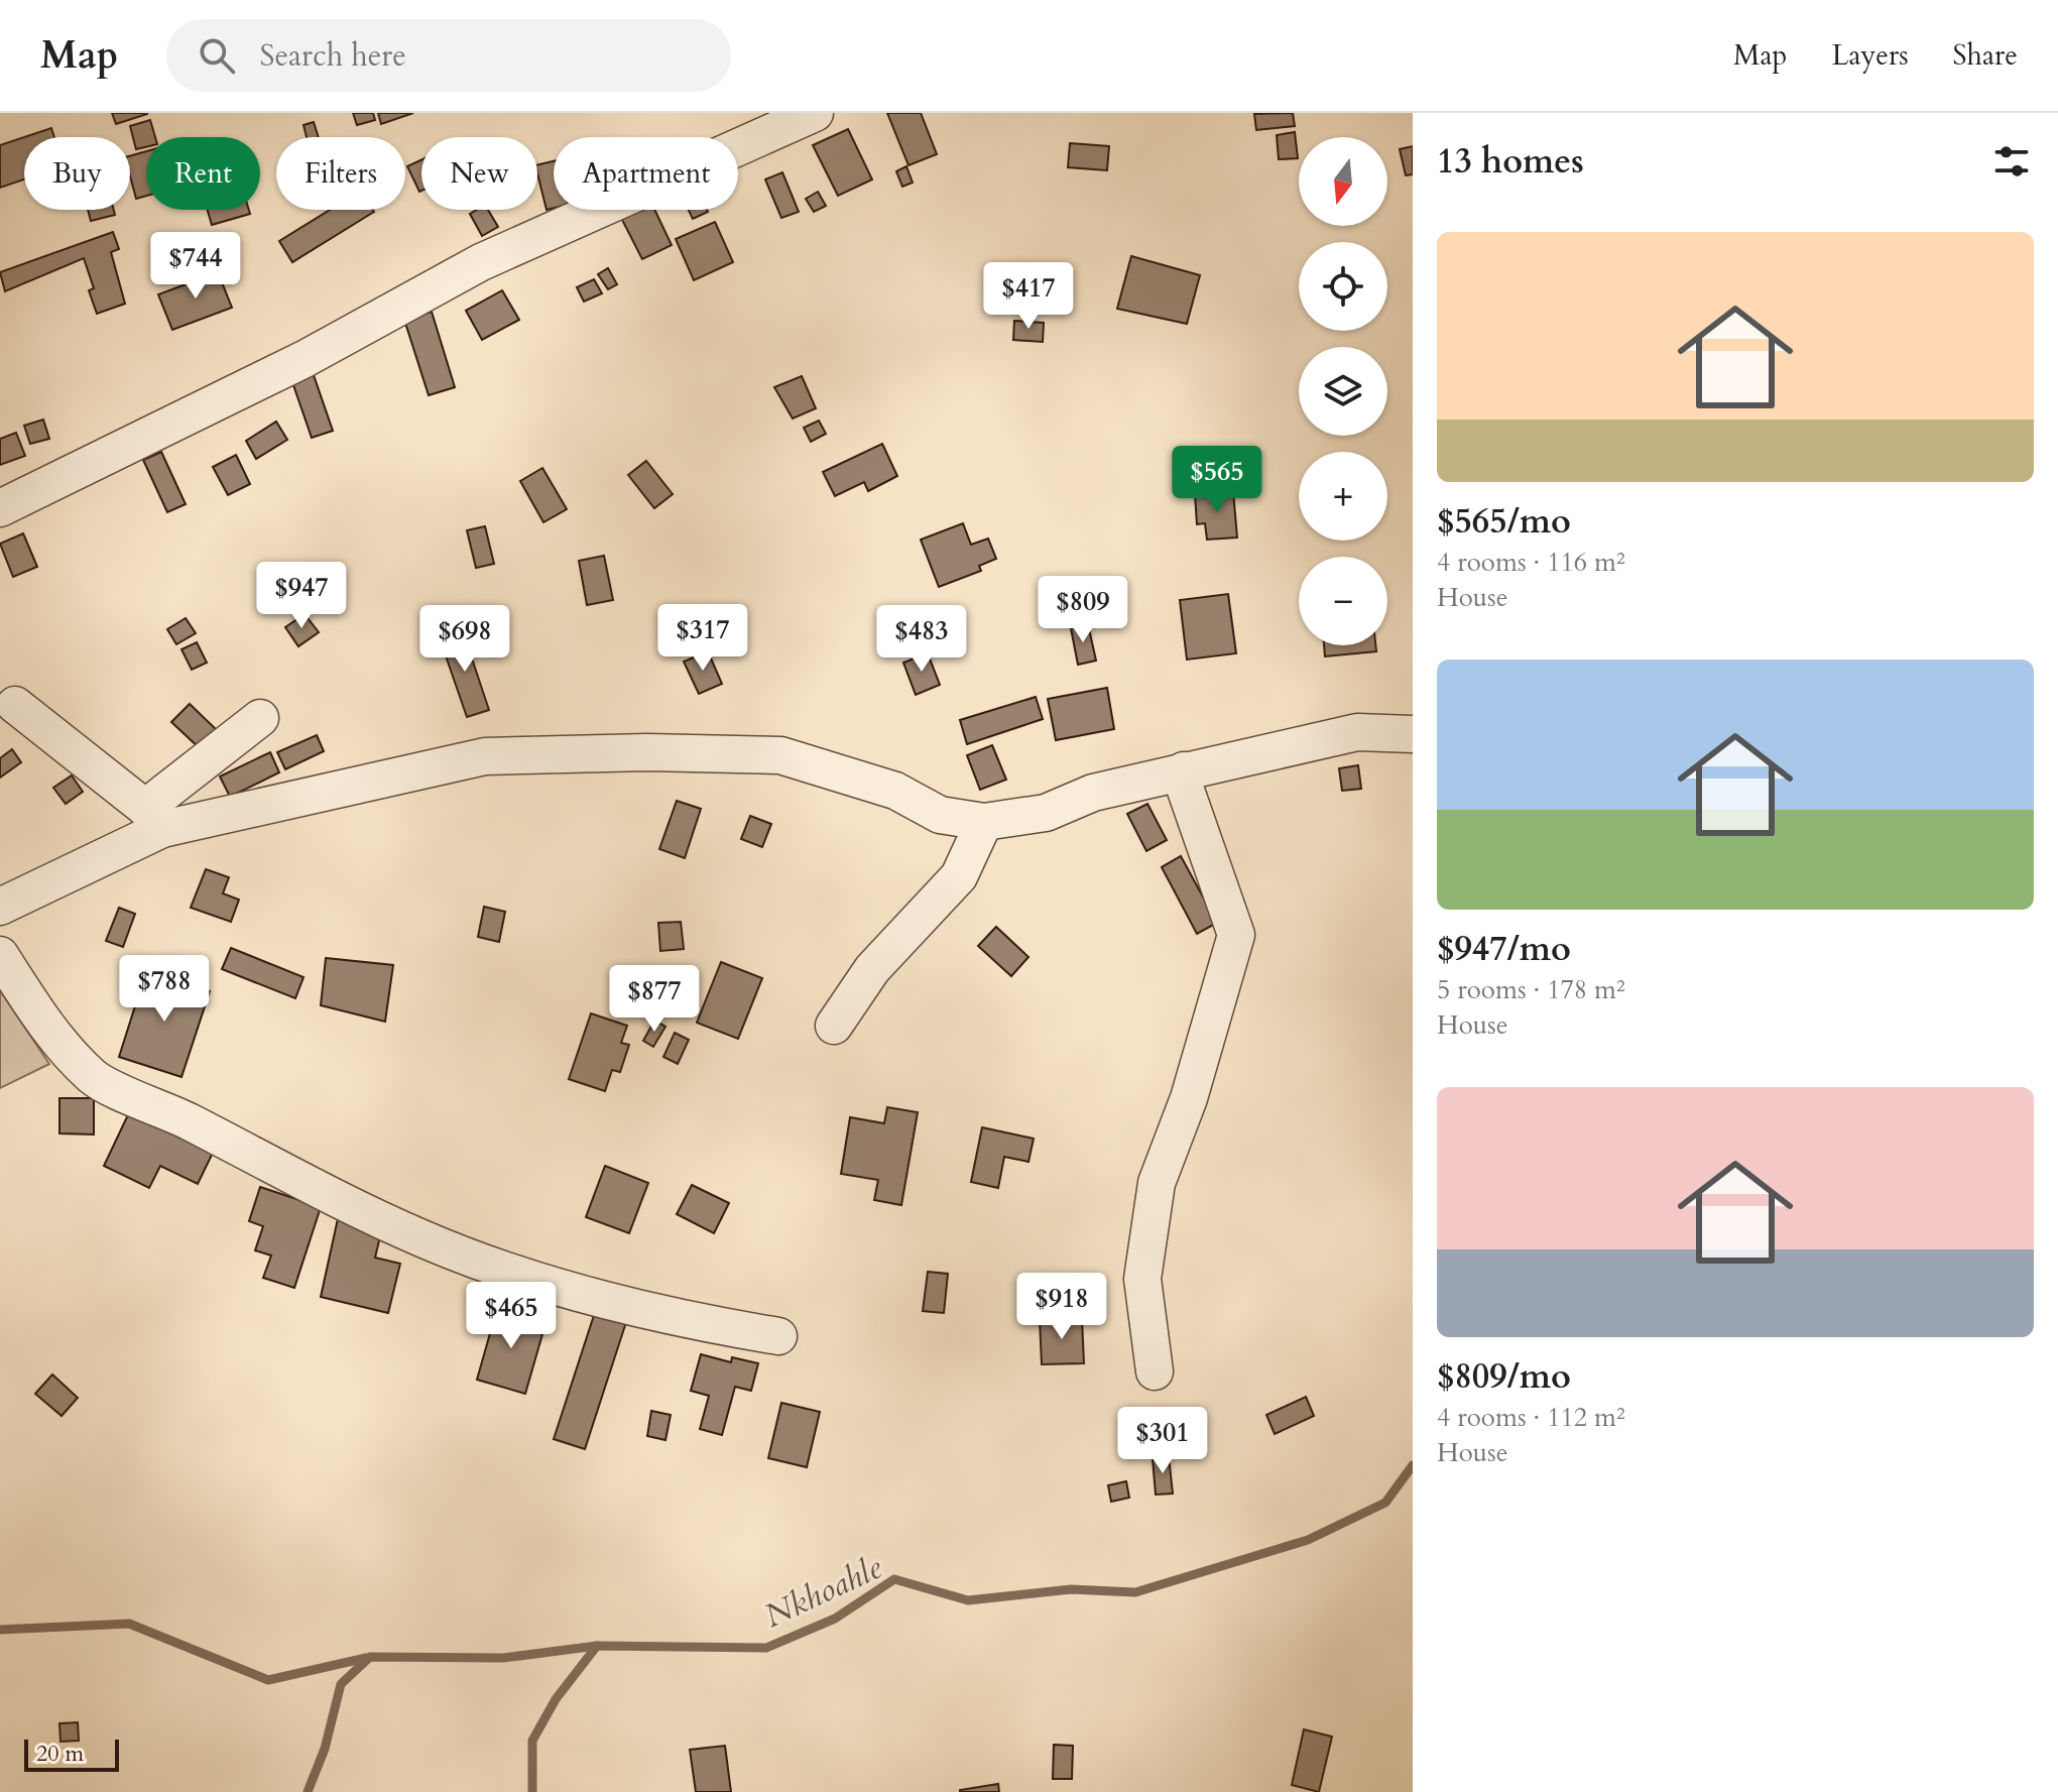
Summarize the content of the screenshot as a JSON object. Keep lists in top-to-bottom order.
{
  "water": ["Nkhoahle"],
  "scale_bar": "20 m",
  "north": "bottom",
  "page": {
    "header": "Map",
    "search": "Search here",
    "nav": ["Map", "Layers", "Share"],
    "heading": "13 homes",
    "map_buttons": ["+", "−"],
    "chip": [
      "Buy",
      "Rent",
      "Filters",
      "New",
      "Apartment"
    ],
    "list": [
      {
        "name": "$565/mo",
        "note": "4 rooms · 116 m² · House"
      },
      {
        "name": "$947/mo",
        "note": "5 rooms · 178 m² · House"
      },
      {
        "name": "$809/mo",
        "note": "4 rooms · 112 m² · House"
      }
    ],
    "price": [
      "$744",
      "$417",
      "$565",
      "$947",
      "$809",
      "$317",
      "$698",
      "$483",
      "$788",
      "$877",
      "$918",
      "$465",
      "$301"
    ],
    "scale": "20 m"
  }
}
